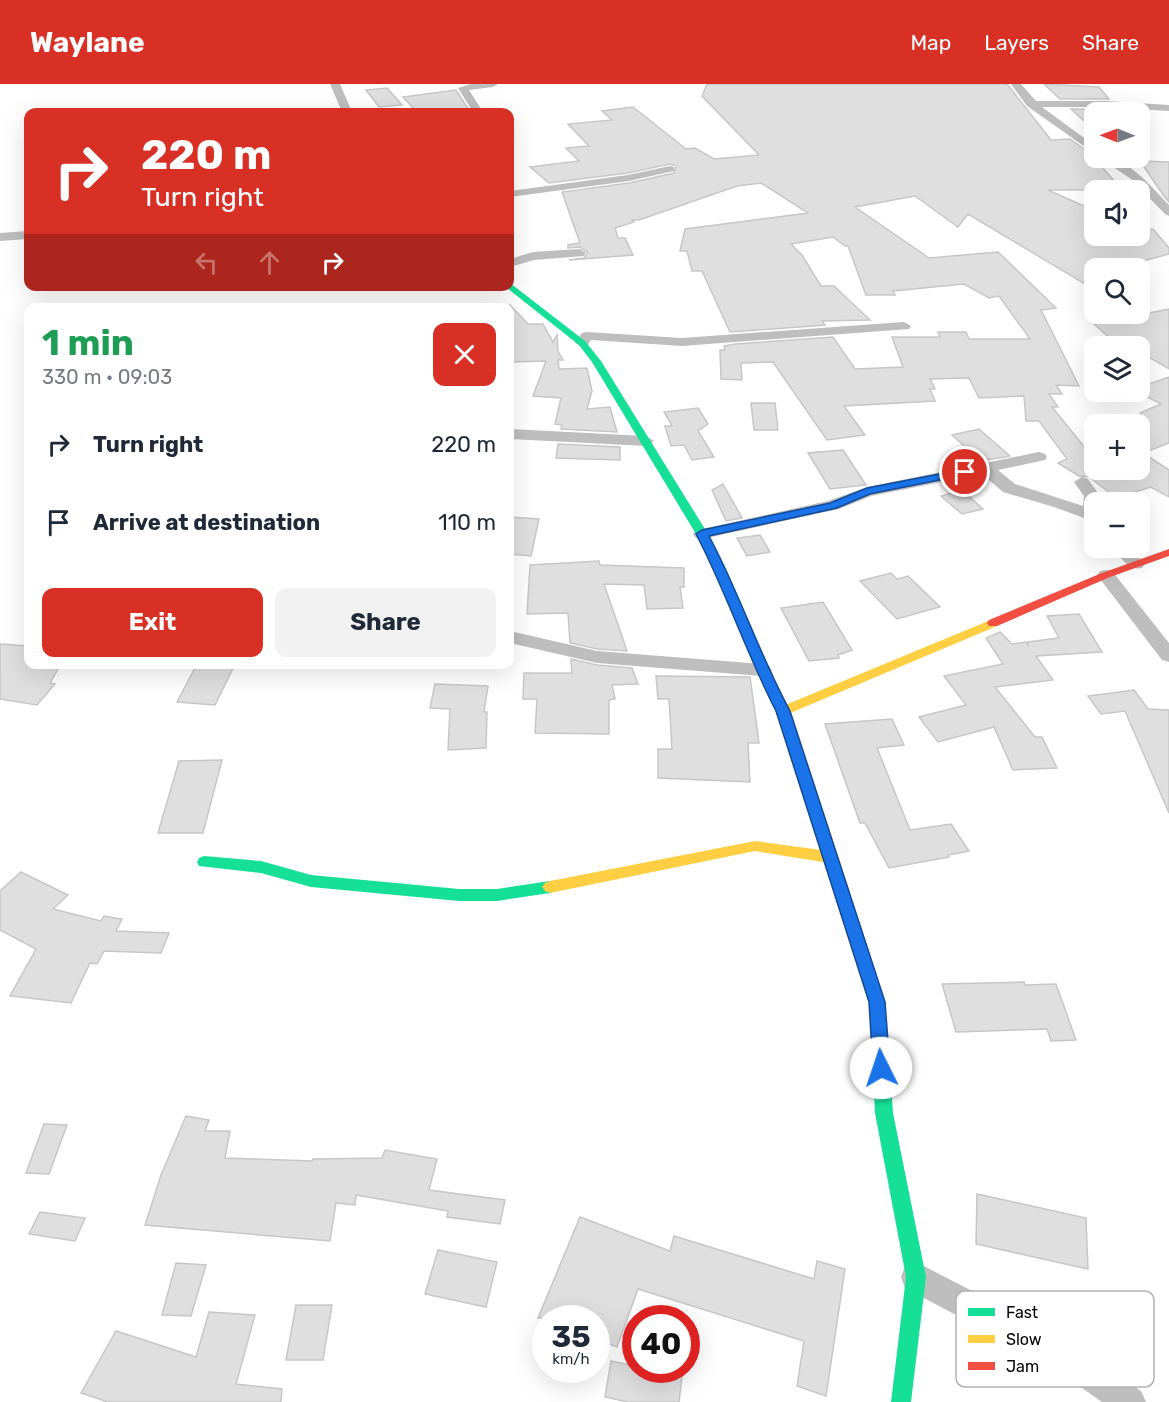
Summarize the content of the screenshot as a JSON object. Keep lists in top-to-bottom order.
{
  "legend": ["Fast", "Slow", "Jam"],
  "north": "left",
  "page": {
    "header": "Waylane",
    "nav": ["Map", "Layers", "Share"],
    "map_buttons": ["+", "−"],
    "turn": ["220 m", "Turn right"],
    "heading": ["1 min", "330 m · 09:03"],
    "list": [
      {
        "name": "Turn right",
        "value": "220 m"
      },
      {
        "name": "Arrive at destination",
        "value": "110 m"
      }
    ],
    "buttons": ["Exit", "Share"],
    "speed": "35 km/h",
    "limit": "40"
  }
}
